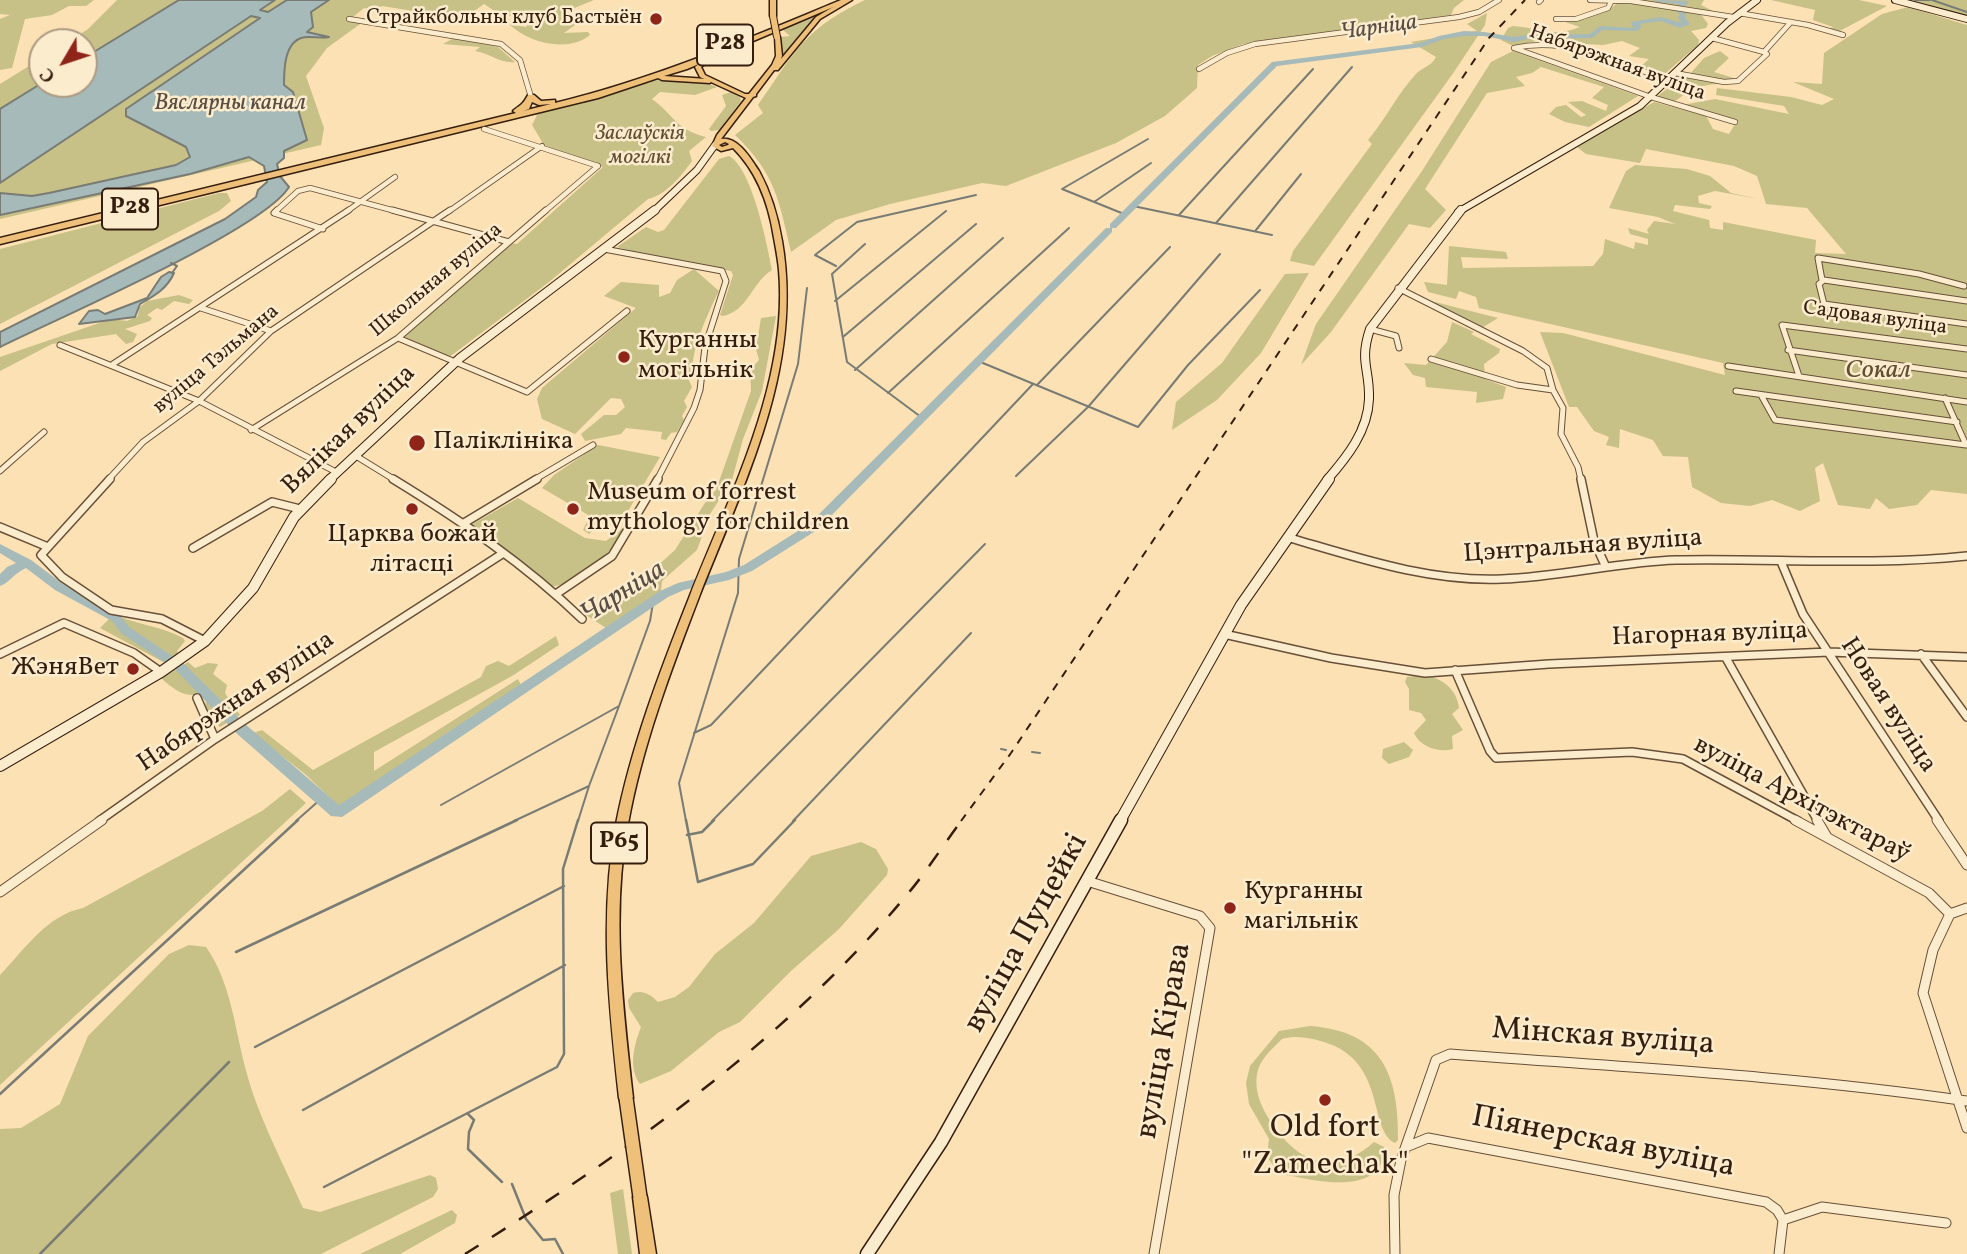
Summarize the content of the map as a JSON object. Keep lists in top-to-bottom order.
{
  "streets": {
    "highway": ["Р28"],
    "main road": ["Р65"],
    "street": [
      "Набярэжная вуліца",
      "Школьная вуліца",
      "Садовая вуліца",
      "вуліца Тэльмана",
      "Вялікая вуліца",
      "Цэнтральная вуліца",
      "Нагорная вуліца",
      "Новая вуліца",
      "вуліца Архітэктараў",
      "вуліца Пуцейкі",
      "Мінская вуліца",
      "вуліца Кірава",
      "Піянерская вуліца"
    ]
  },
  "crossings": [
    ["Школьная вуліца", "вуліца Тэльмана"],
    ["вуліца Тэльмана", "Вялікая вуліца"],
    ["Цэнтральная вуліца", "Новая вуліца"],
    ["Цэнтральная вуліца", "вуліца Пуцейкі"],
    ["Нагорная вуліца", "Новая вуліца"],
    ["Нагорная вуліца", "вуліца Архітэктараў"],
    ["вуліца Пуцейкі", "вуліца Кірава"],
    ["Мінская вуліца", "Піянерская вуліца"]
  ],
  "water": ["Чарніца", "Вяслярны канал"],
  "parks": ["Заслаўскія могілкі", "Сокал"],
  "places": [
    "Страйкбольны клуб Бастыён",
    "Курганны могільнік",
    "Паліклініка",
    "Царква божай літасці",
    "Museum of forrest mythology for children",
    "ЖэняВет",
    "Курганны магільнік",
    "Old fort \"Zamechak\""
  ],
  "north": "bottom left"
}
